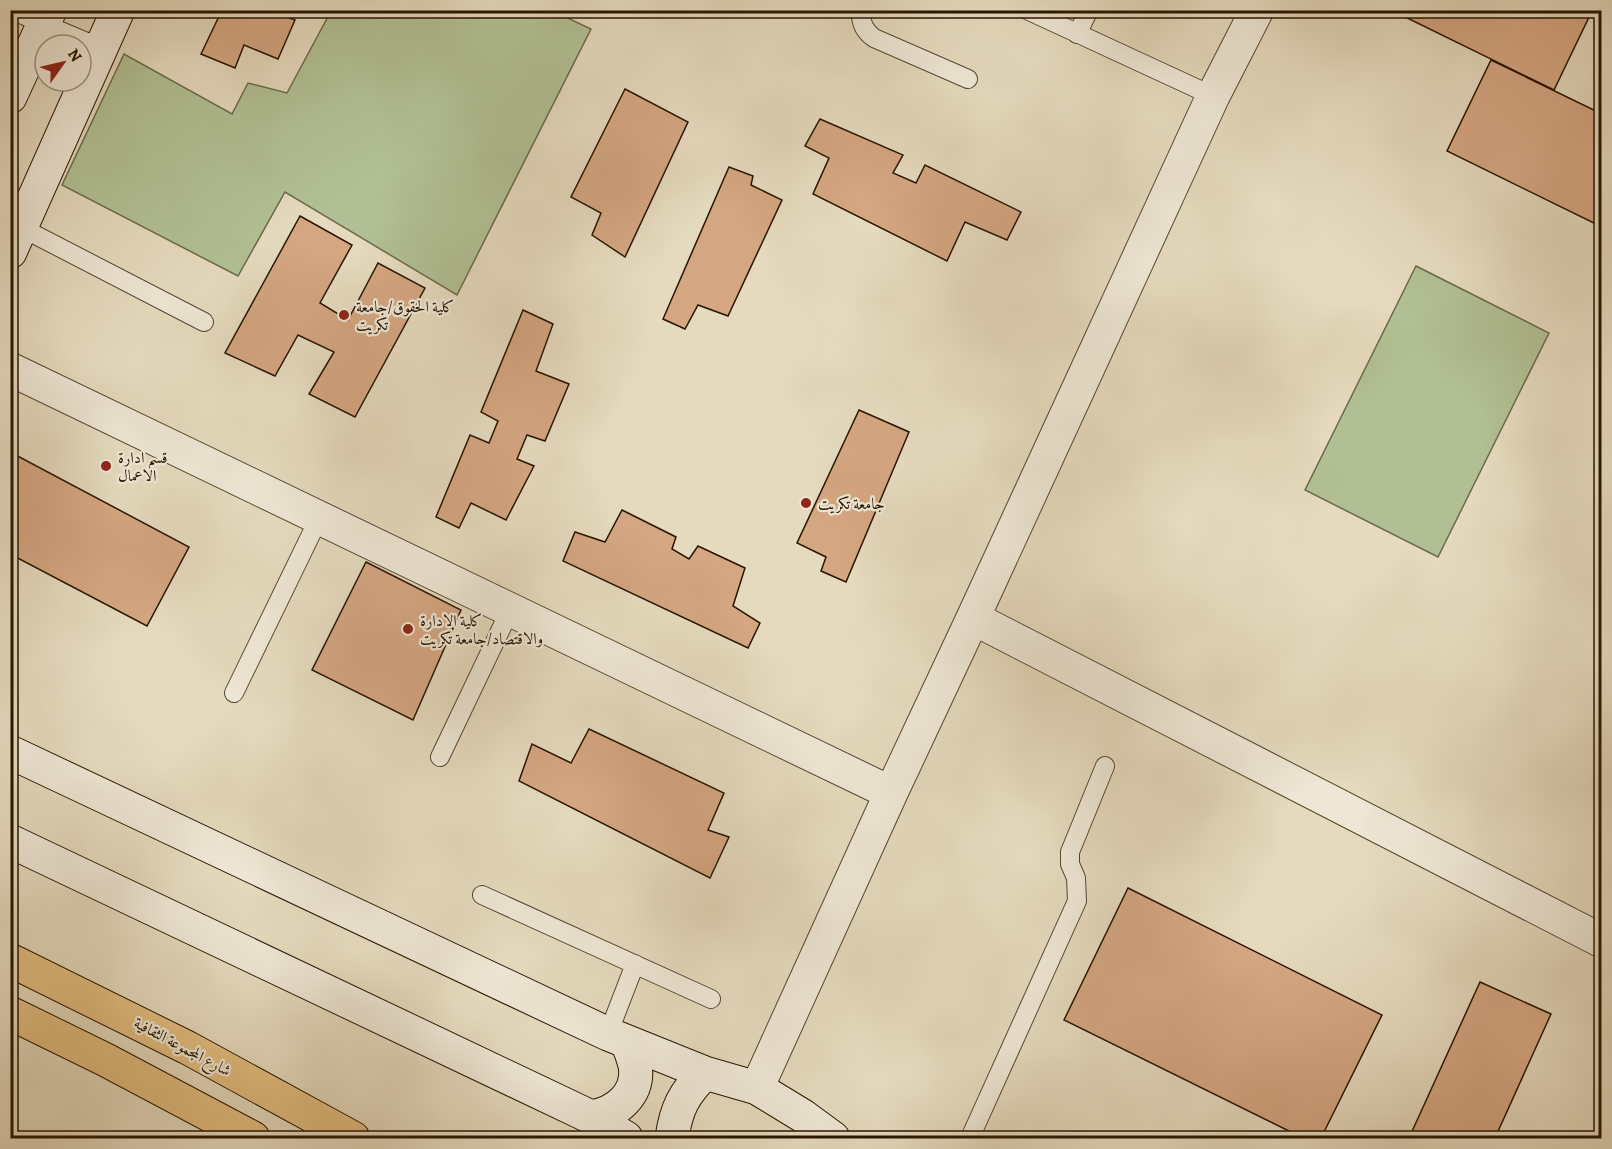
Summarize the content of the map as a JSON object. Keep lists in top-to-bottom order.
{
  "streets": {
    "main road": ["شارع المجموعة الثقافية"]
  },
  "places": [
    "كلية الحقوق/جامعة تكريت",
    "قسم ادارة الاعمال",
    "جامعة تكريت",
    "كلية الادارة والاقتصاد/جامعة تكريت"
  ],
  "north": "top right"
}
